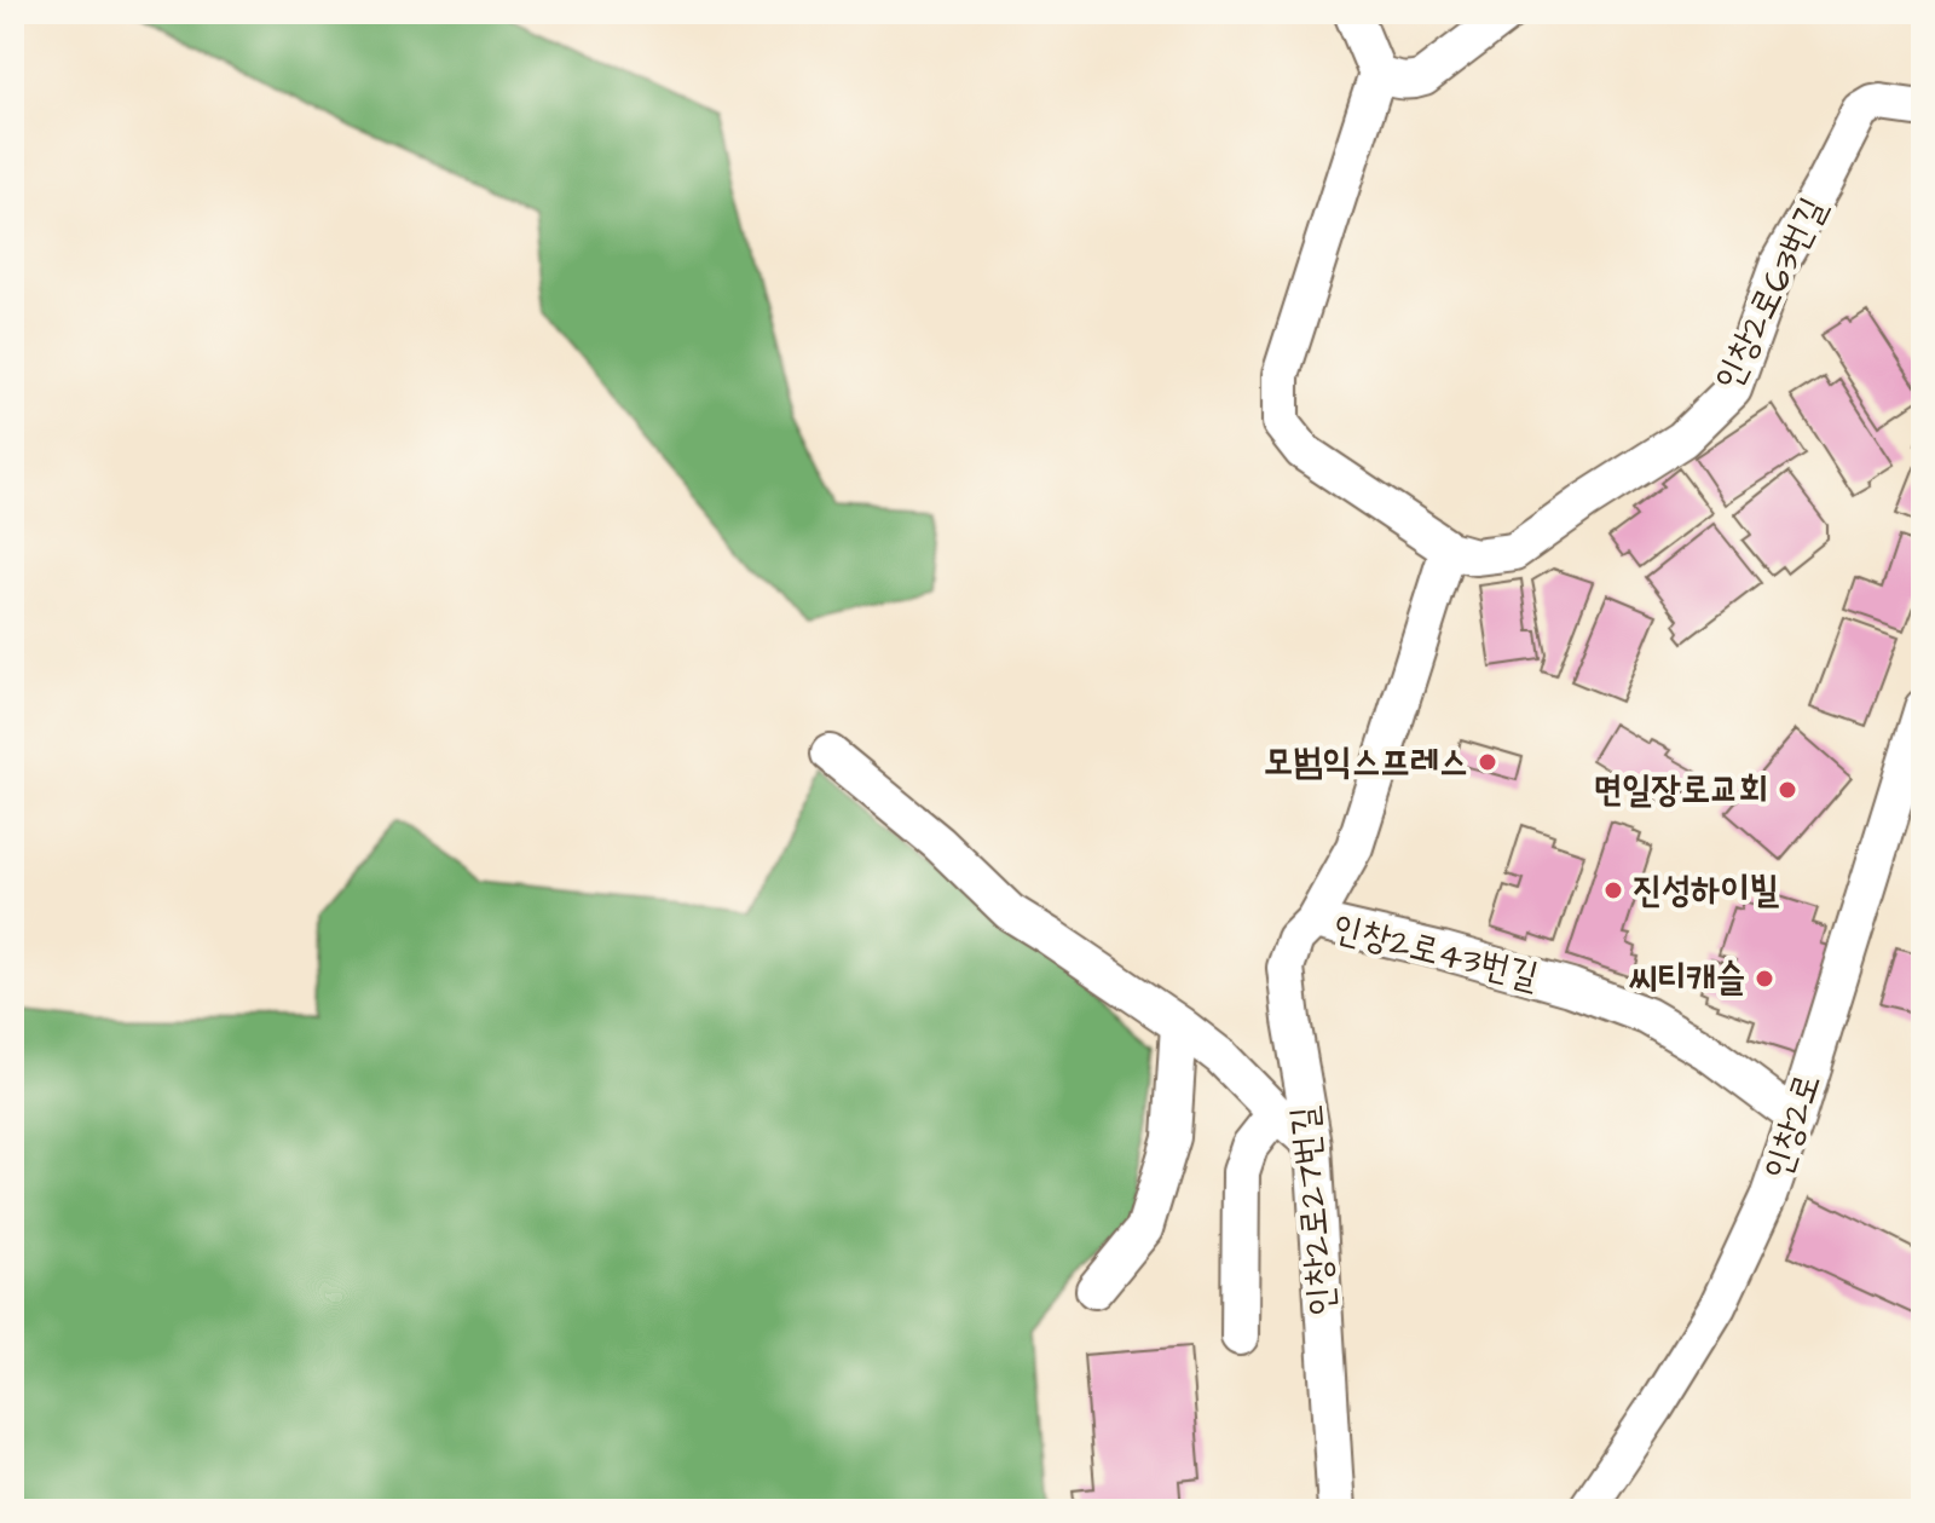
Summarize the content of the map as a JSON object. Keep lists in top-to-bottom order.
{
  "streets": {
    "street": [
      "인창2로63번길",
      "인창2로43번길",
      "인창2로",
      "인창2로27번길"
    ]
  },
  "crossings": [
    ["인창2로63번길", "인창2로43번길"],
    ["인창2로43번길", "인창2로"],
    ["인창2로43번길", "인창2로27번길"]
  ],
  "places": [
    "모범익스프레스",
    "면일장로교회",
    "진성하이빌",
    "씨티캐슬"
  ]
}
